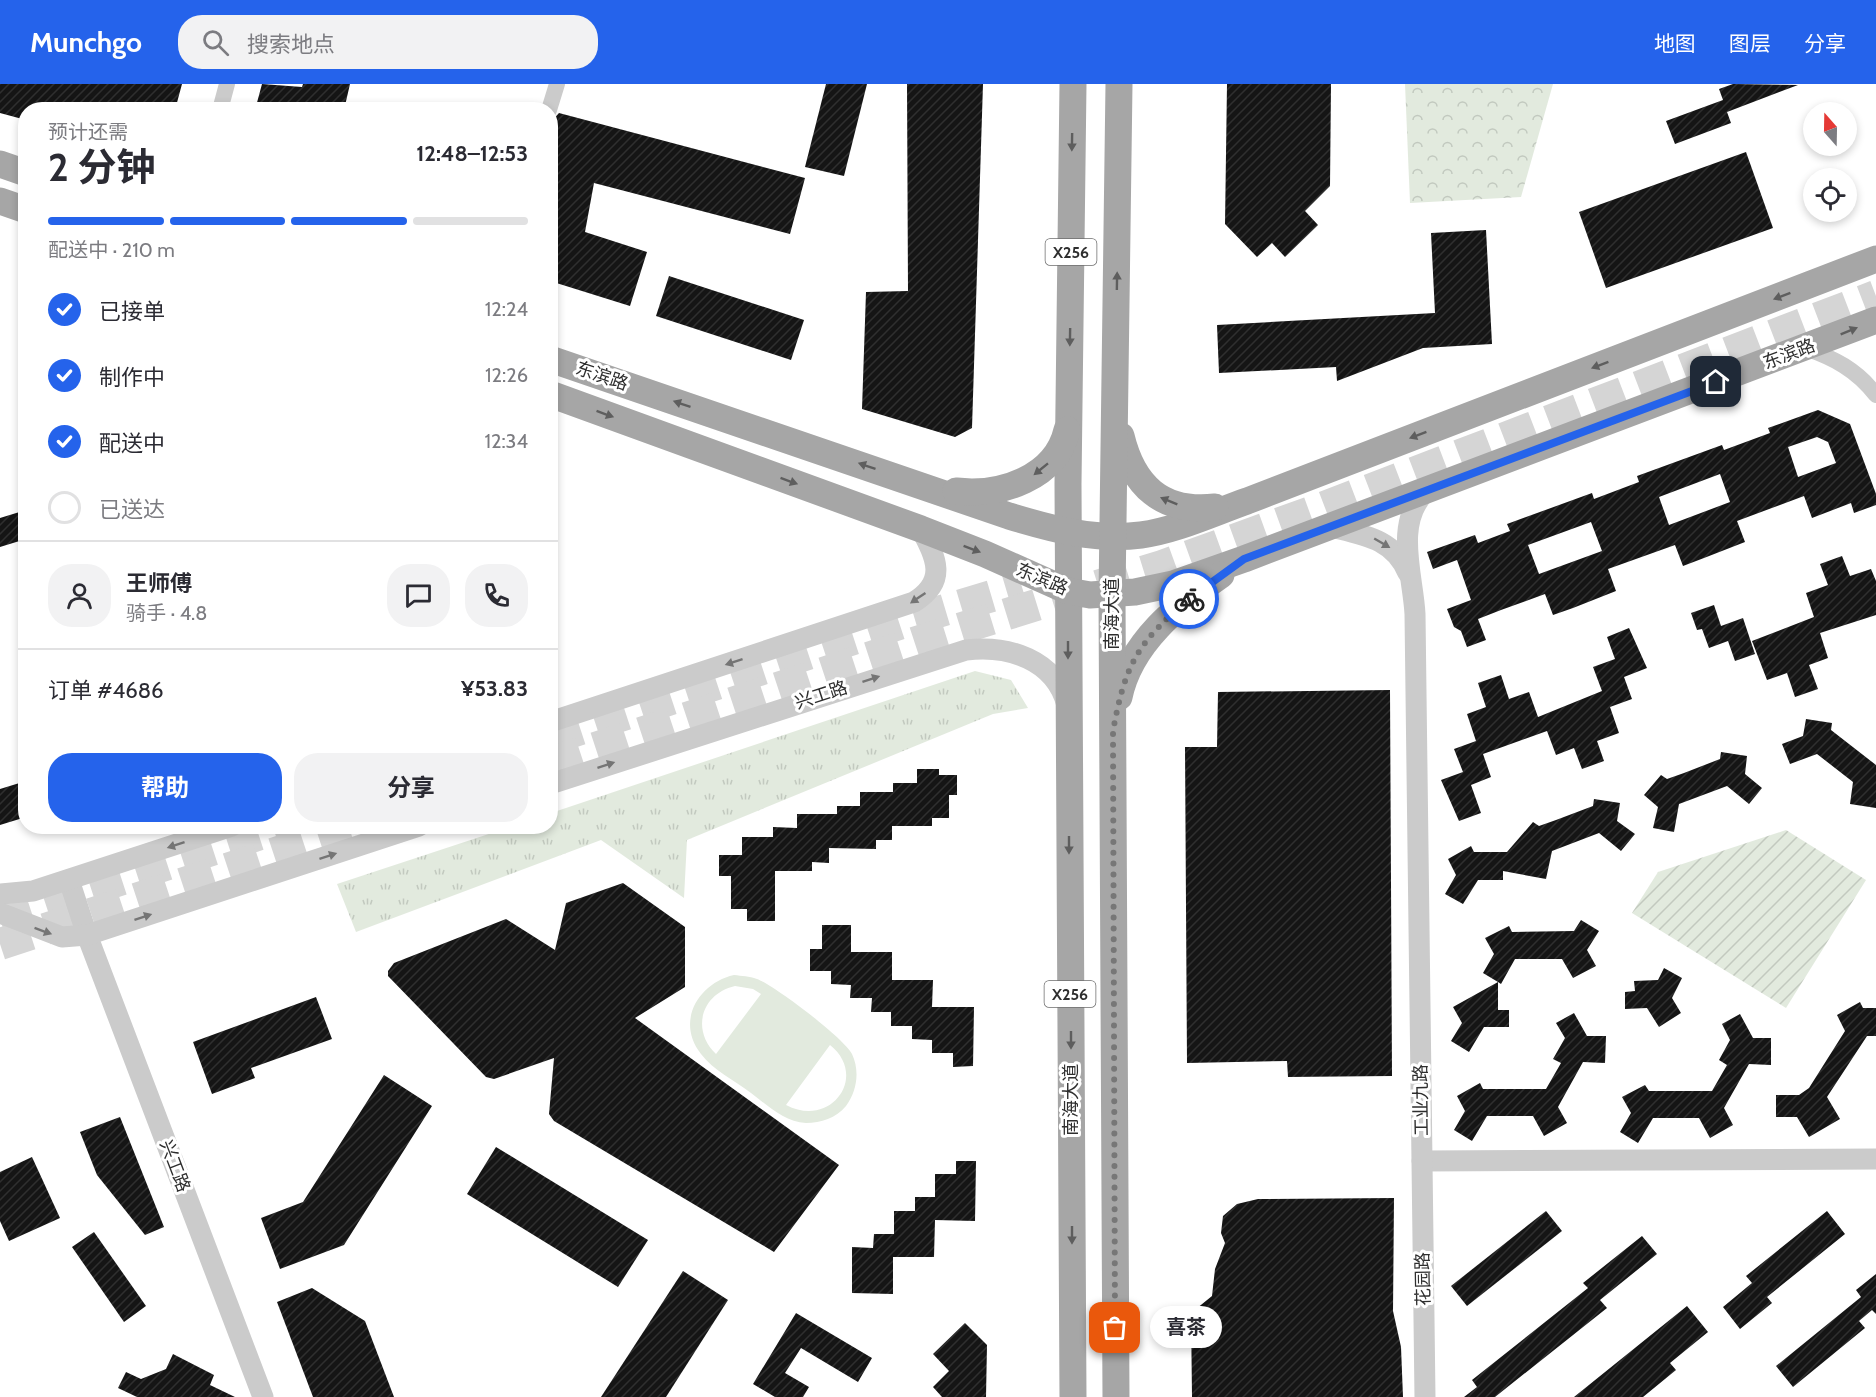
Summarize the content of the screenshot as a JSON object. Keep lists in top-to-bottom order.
{
  "streets": {
    "main road": ["X256", "东滨路", "南海大道"],
    "street": ["兴工路", "工业九路", "花园路"]
  },
  "crossings": [
    ["东滨路", "南海大道"],
    ["东滨路", "工业九路"],
    ["南海大道", "兴工路"],
    ["工业九路", "花园路"]
  ],
  "one_way": ["兴工路"],
  "places": ["喜茶"],
  "north": "top",
  "page": {
    "header": "Munchgo",
    "search": "搜索地点",
    "nav": ["地图", "图层", "分享"],
    "heading": ["2 分钟", "预计还需", "12:48–12:53"],
    "panel": [
      "王师傅",
      "骑手 · 4.8",
      "订单 #4686",
      "¥53.83"
    ],
    "bar": "配送中 · 210 m",
    "list": [
      ["已接单", "12:24"],
      ["制作中", "12:26"],
      ["配送中", "12:34"],
      "已送达"
    ],
    "buttons": ["帮助", "分享"],
    "bubble": "喜茶"
  }
}
